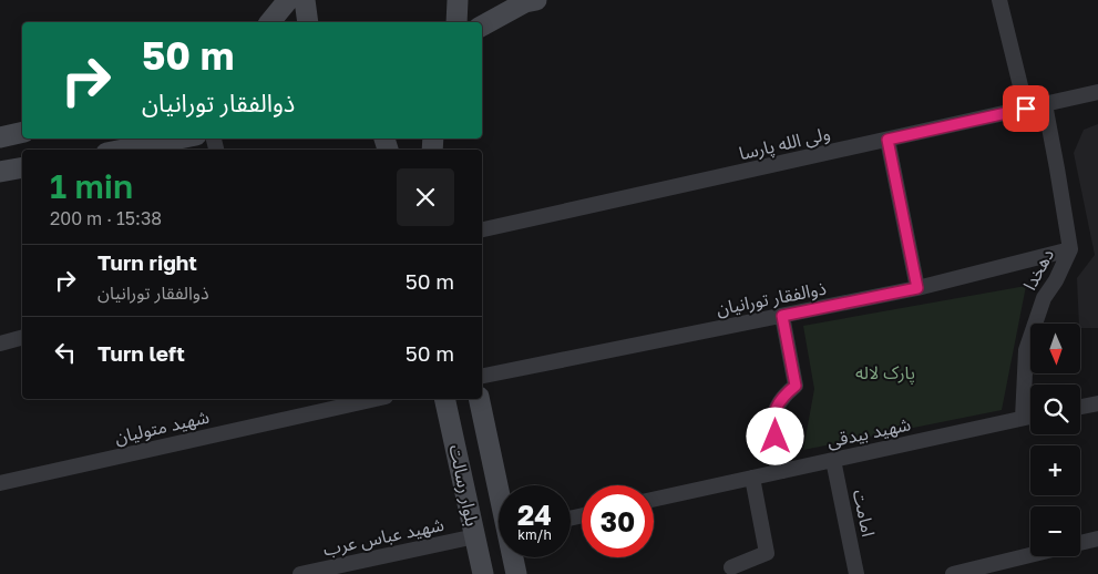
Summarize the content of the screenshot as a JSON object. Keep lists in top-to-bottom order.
{
  "streets": {
    "main road": ["بلوار رسالت"],
    "street": [
      "ولی الله پارسا",
      "دهخدا",
      "ذوالفقار تورانیان",
      "شهید متولیان",
      "شهید بیدقی",
      "امامت",
      "شهید عباس عرب"
    ]
  },
  "crossings": [
    ["ولی الله پارسا", "دهخدا"],
    ["دهخدا", "ذوالفقار تورانیان"],
    ["دهخدا", "شهید بیدقی"],
    ["شهید بیدقی", "امامت"],
    ["بلوار رسالت", "شهید عباس عرب"]
  ],
  "parks": ["پارک لاله"],
  "north": "bottom",
  "page": {
    "turn": ["50 m", "ذوالفقار تورانیان"],
    "heading": ["1 min", "200 m · 15:38"],
    "list": [
      {
        "name": "Turn right",
        "note": "ذوالفقار تورانیان",
        "value": "50 m"
      },
      {
        "name": "Turn left",
        "value": "50 m"
      }
    ],
    "map_buttons": ["+", "−"],
    "speed": "24 km/h",
    "limit": "30"
  }
}
